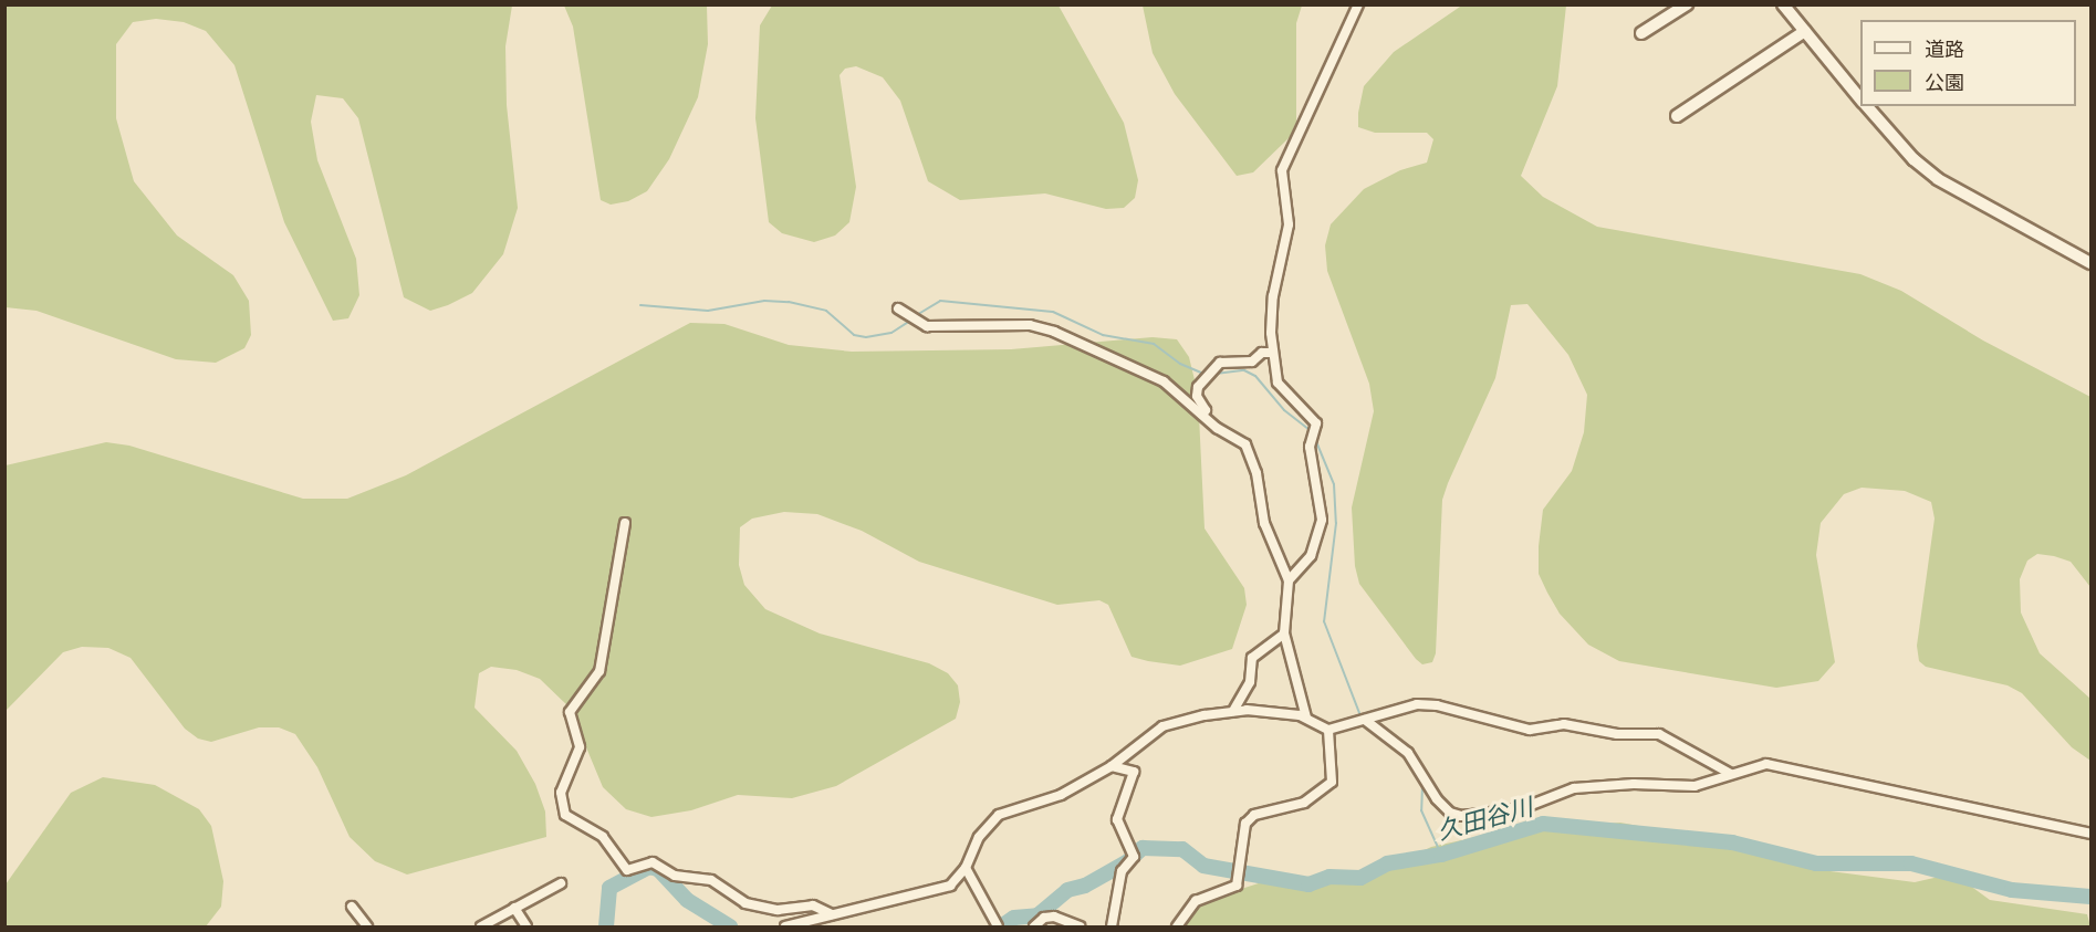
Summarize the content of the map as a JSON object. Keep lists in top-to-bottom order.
{
  "water": ["久田谷川"],
  "legend": ["道路", "公園"]
}
